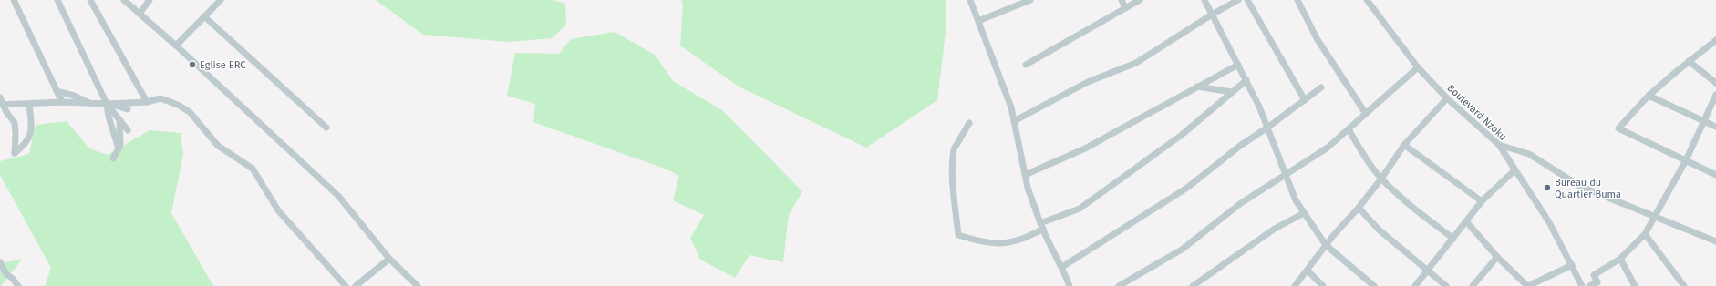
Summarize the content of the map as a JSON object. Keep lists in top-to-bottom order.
{
  "streets": {
    "street": ["Boulevard Nzoku"]
  },
  "places": ["Eglise ERC", "Bureau du Quartier Buma"]
}
